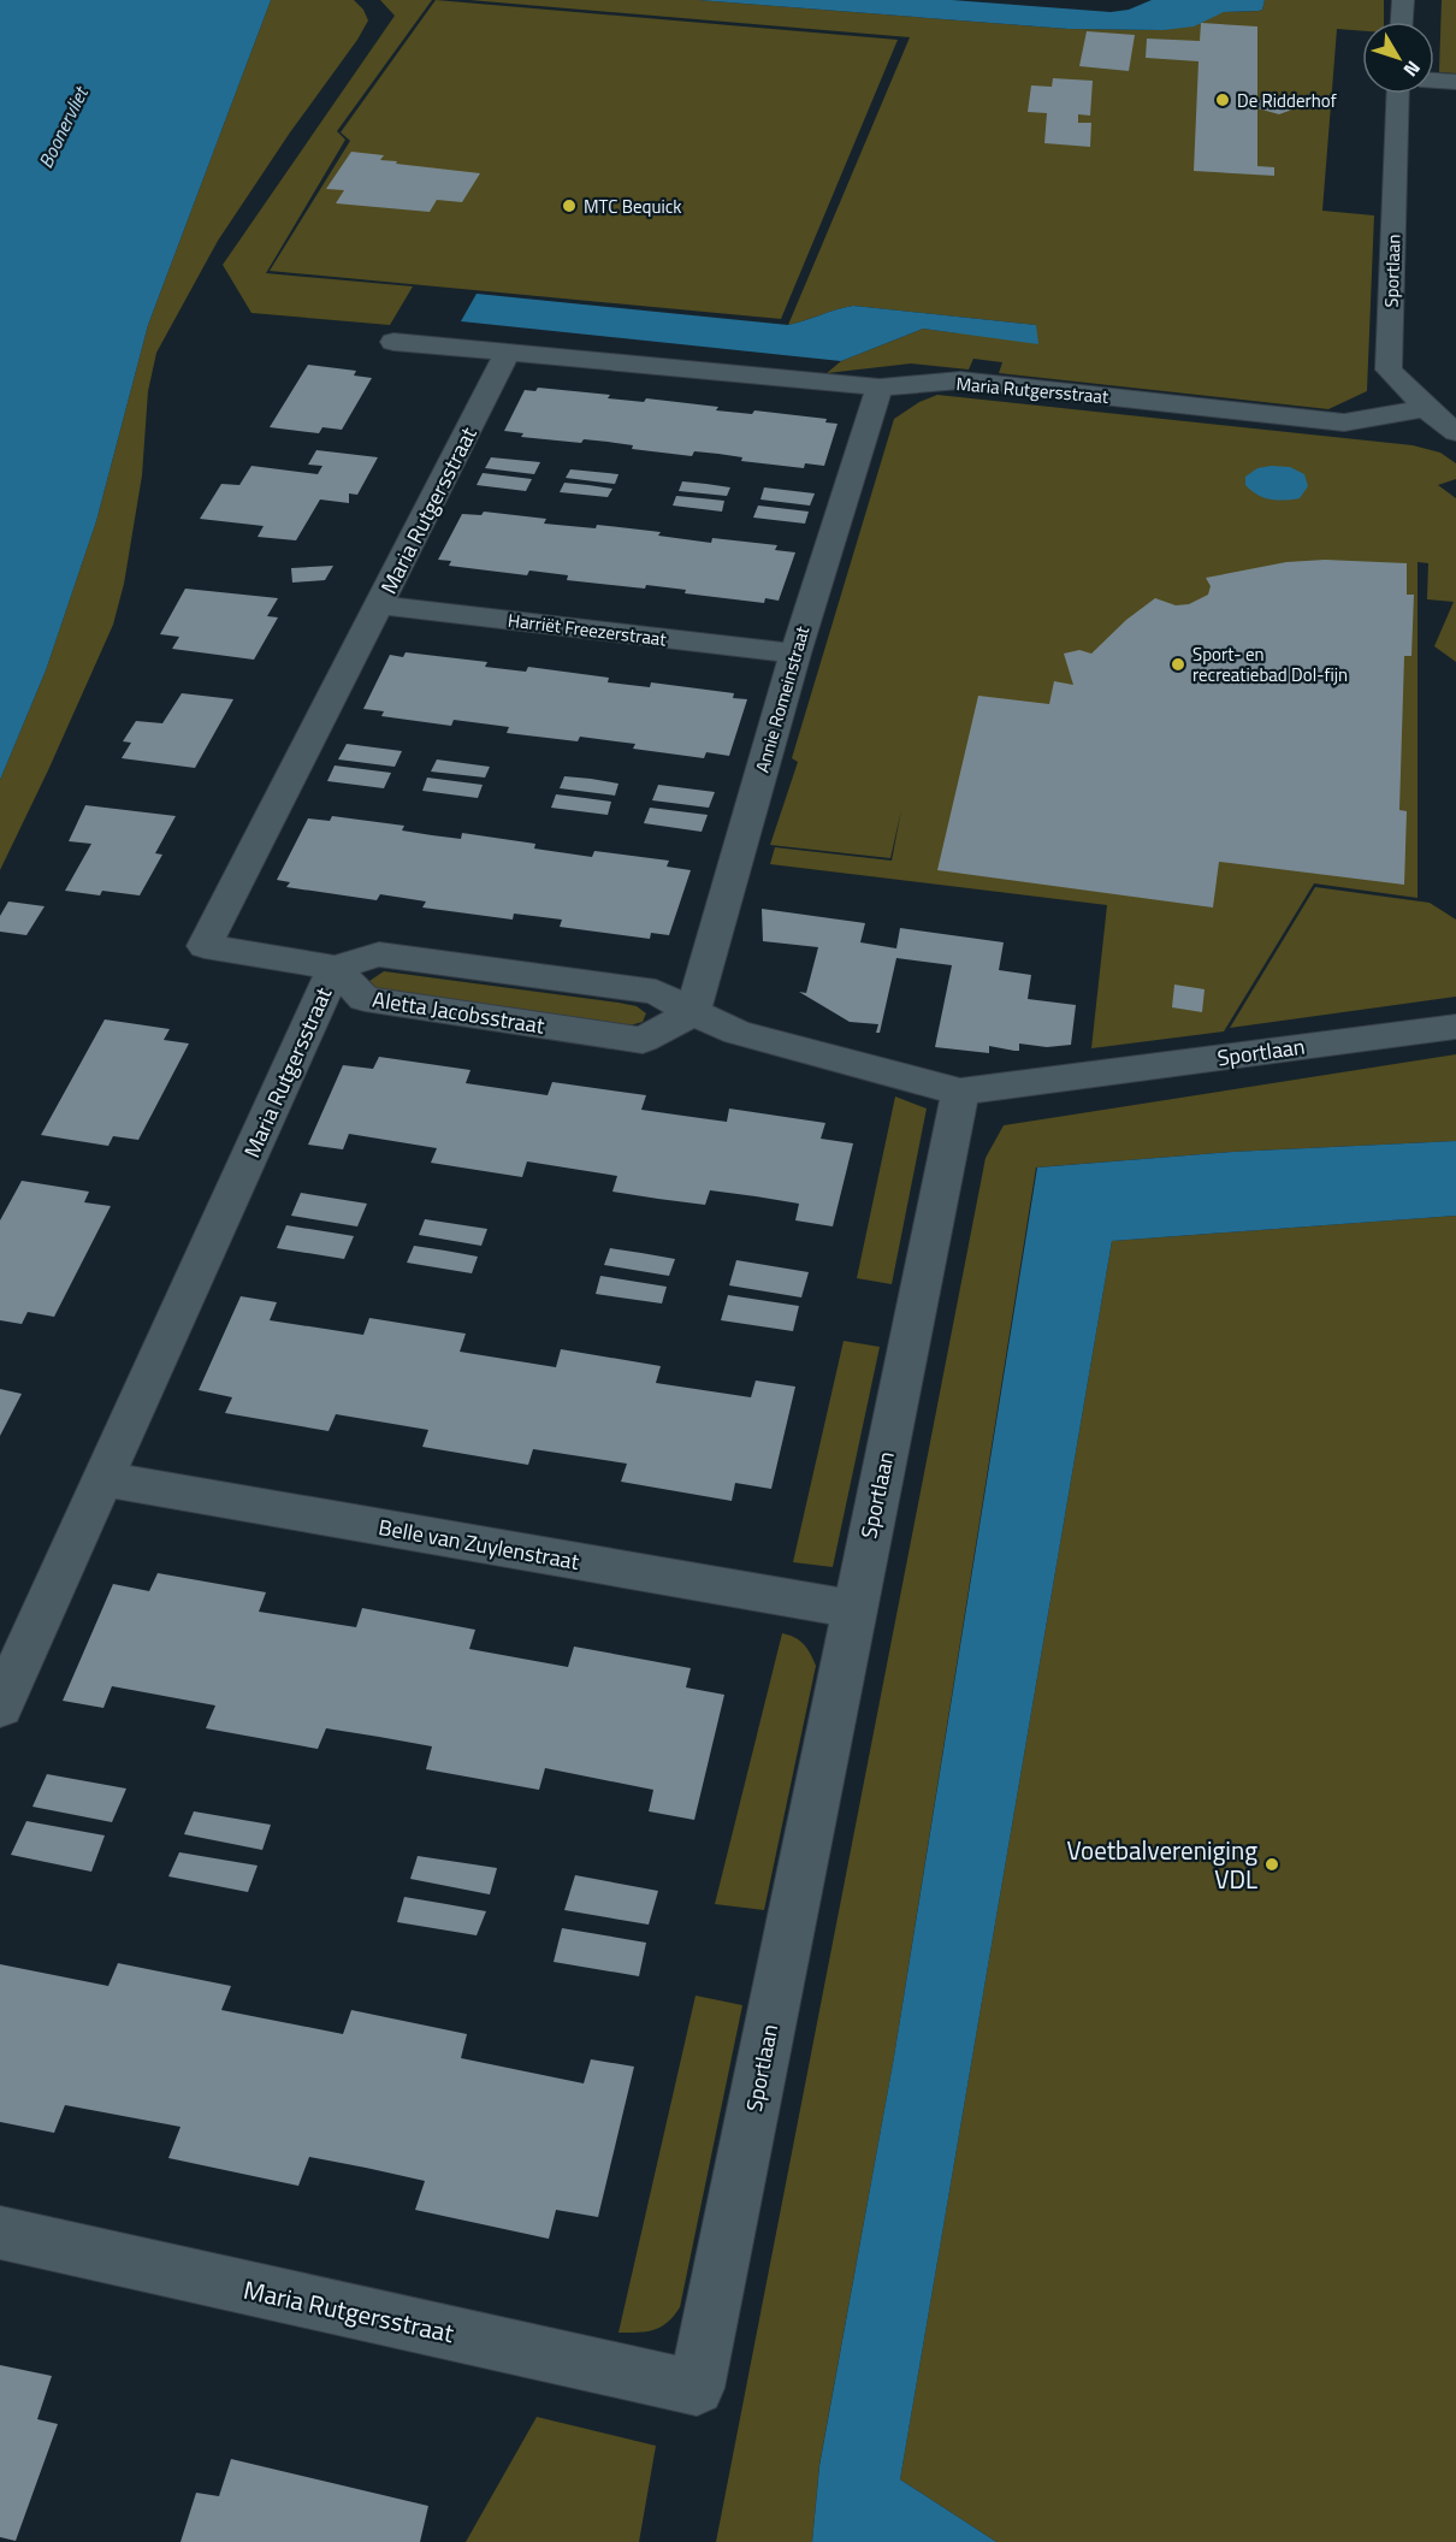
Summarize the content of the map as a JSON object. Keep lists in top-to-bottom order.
{
  "streets": {
    "street": [
      "Sportlaan",
      "Maria Rutgersstraat",
      "Harriët Freezerstraat",
      "Annie Romeinstraat",
      "Aletta Jacobsstraat",
      "Belle van Zuylenstraat"
    ]
  },
  "crossings": [
    ["Sportlaan", "Maria Rutgersstraat"],
    ["Sportlaan", "Aletta Jacobsstraat"],
    ["Sportlaan", "Belle van Zuylenstraat"],
    ["Maria Rutgersstraat", "Harriët Freezerstraat"],
    ["Maria Rutgersstraat", "Annie Romeinstraat"],
    ["Maria Rutgersstraat", "Aletta Jacobsstraat"],
    ["Maria Rutgersstraat", "Belle van Zuylenstraat"],
    ["Harriët Freezerstraat", "Annie Romeinstraat"],
    ["Annie Romeinstraat", "Aletta Jacobsstraat"]
  ],
  "water": ["Boonervliet"],
  "places": [
    "De Ridderhof",
    "MTC Bequick",
    "Sport- en recreatiebad Dol-fijn",
    "Voetbalvereniging VDL"
  ],
  "north": "bottom right"
}
